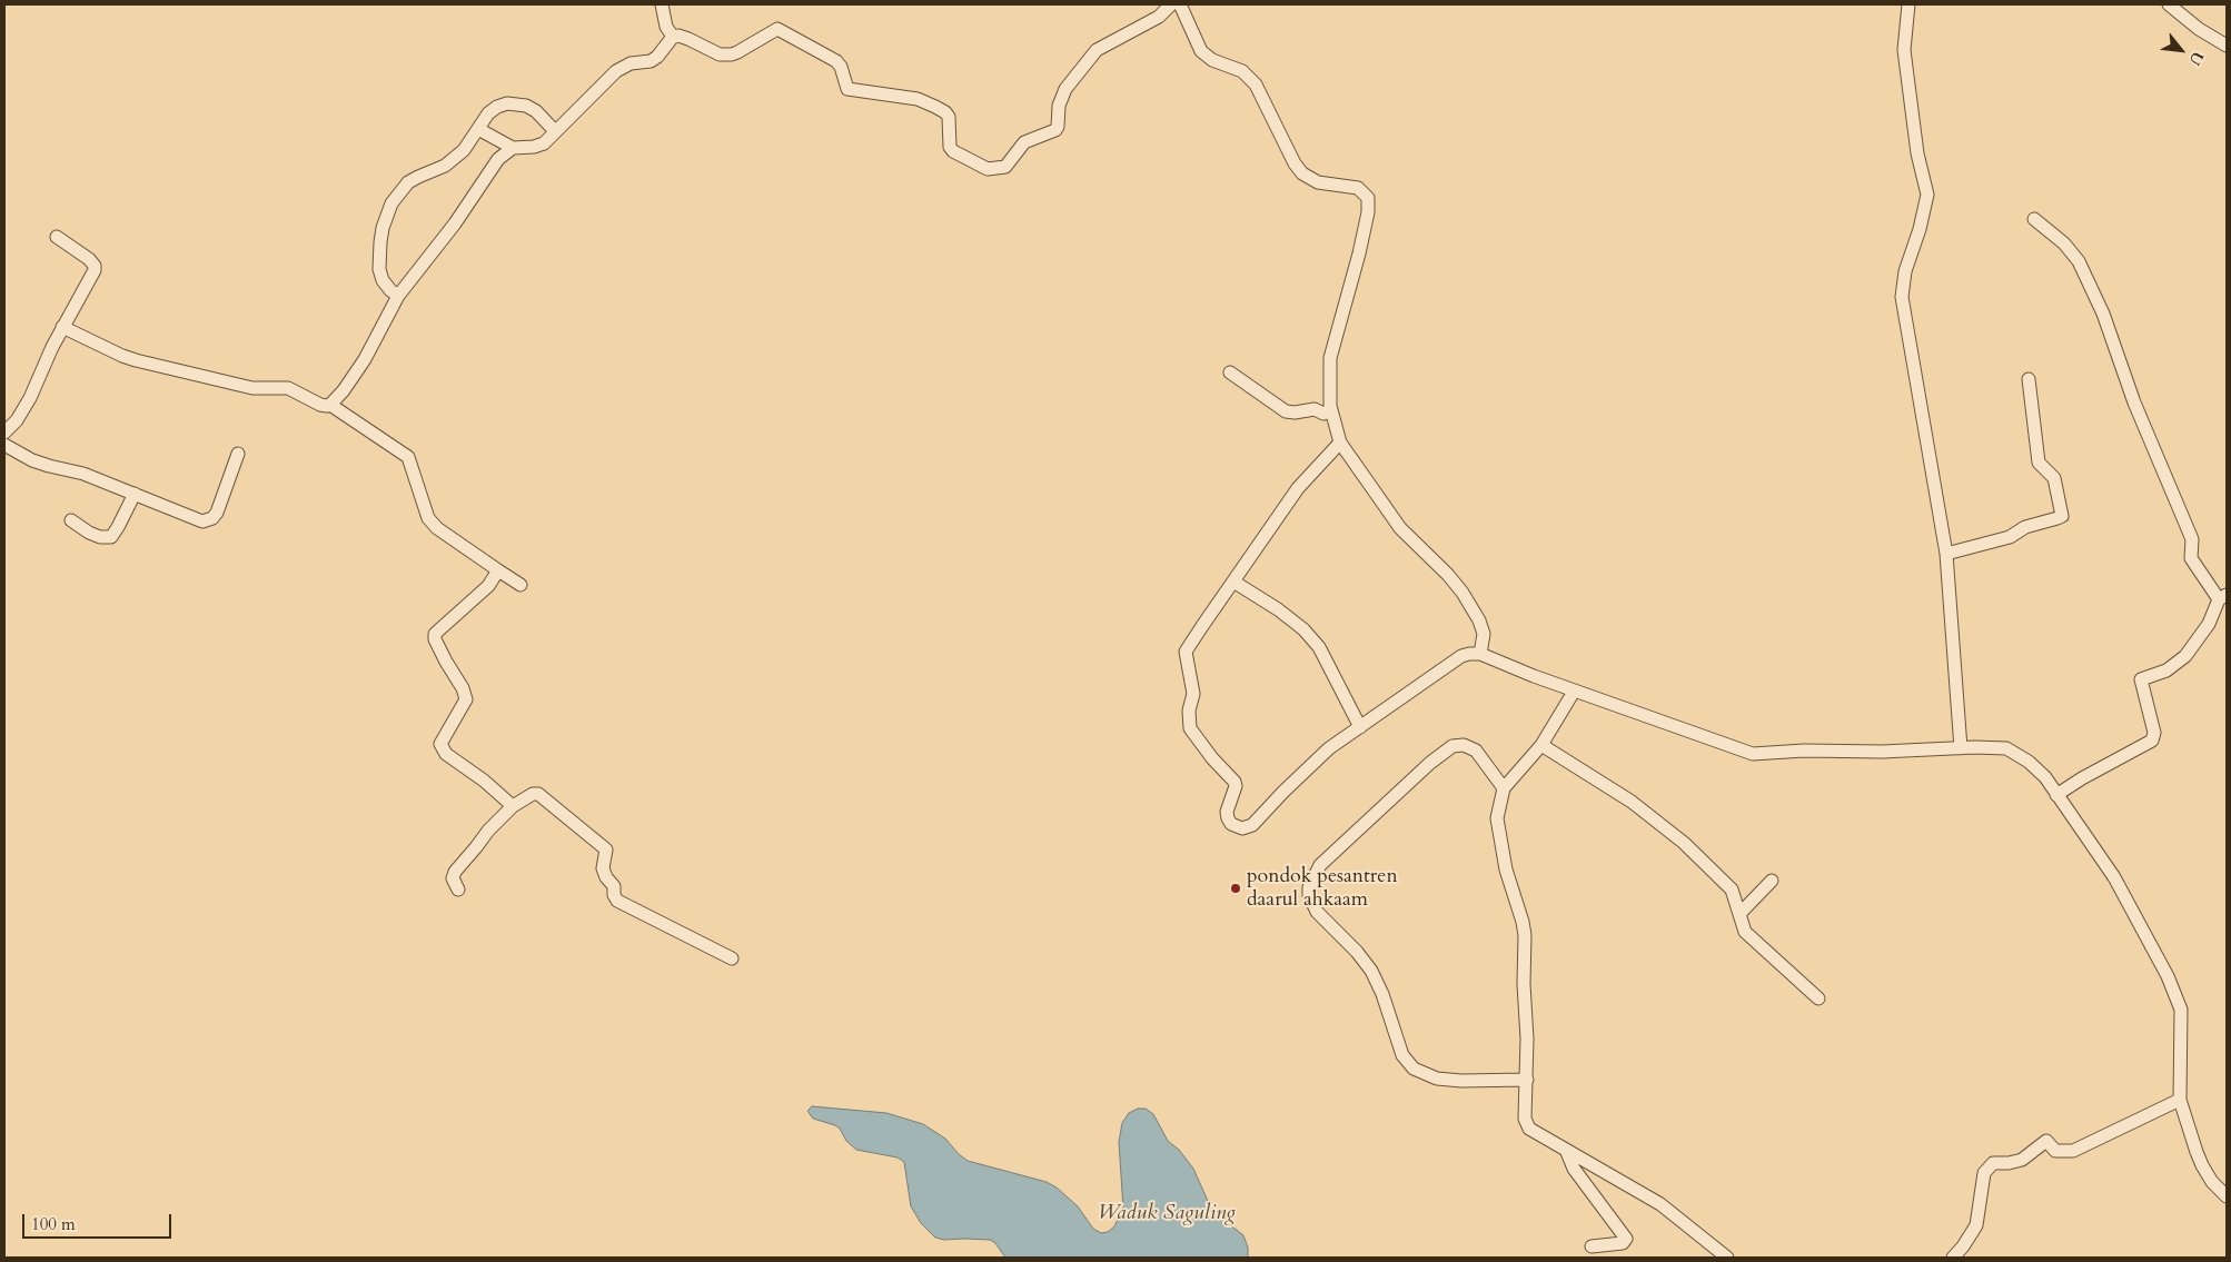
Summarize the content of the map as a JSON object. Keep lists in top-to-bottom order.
{
  "water": ["Waduk Saguling"],
  "places": ["pondok pesantren daarul ahkaam"],
  "scale_bar": "100 m",
  "north": "bottom right"
}
